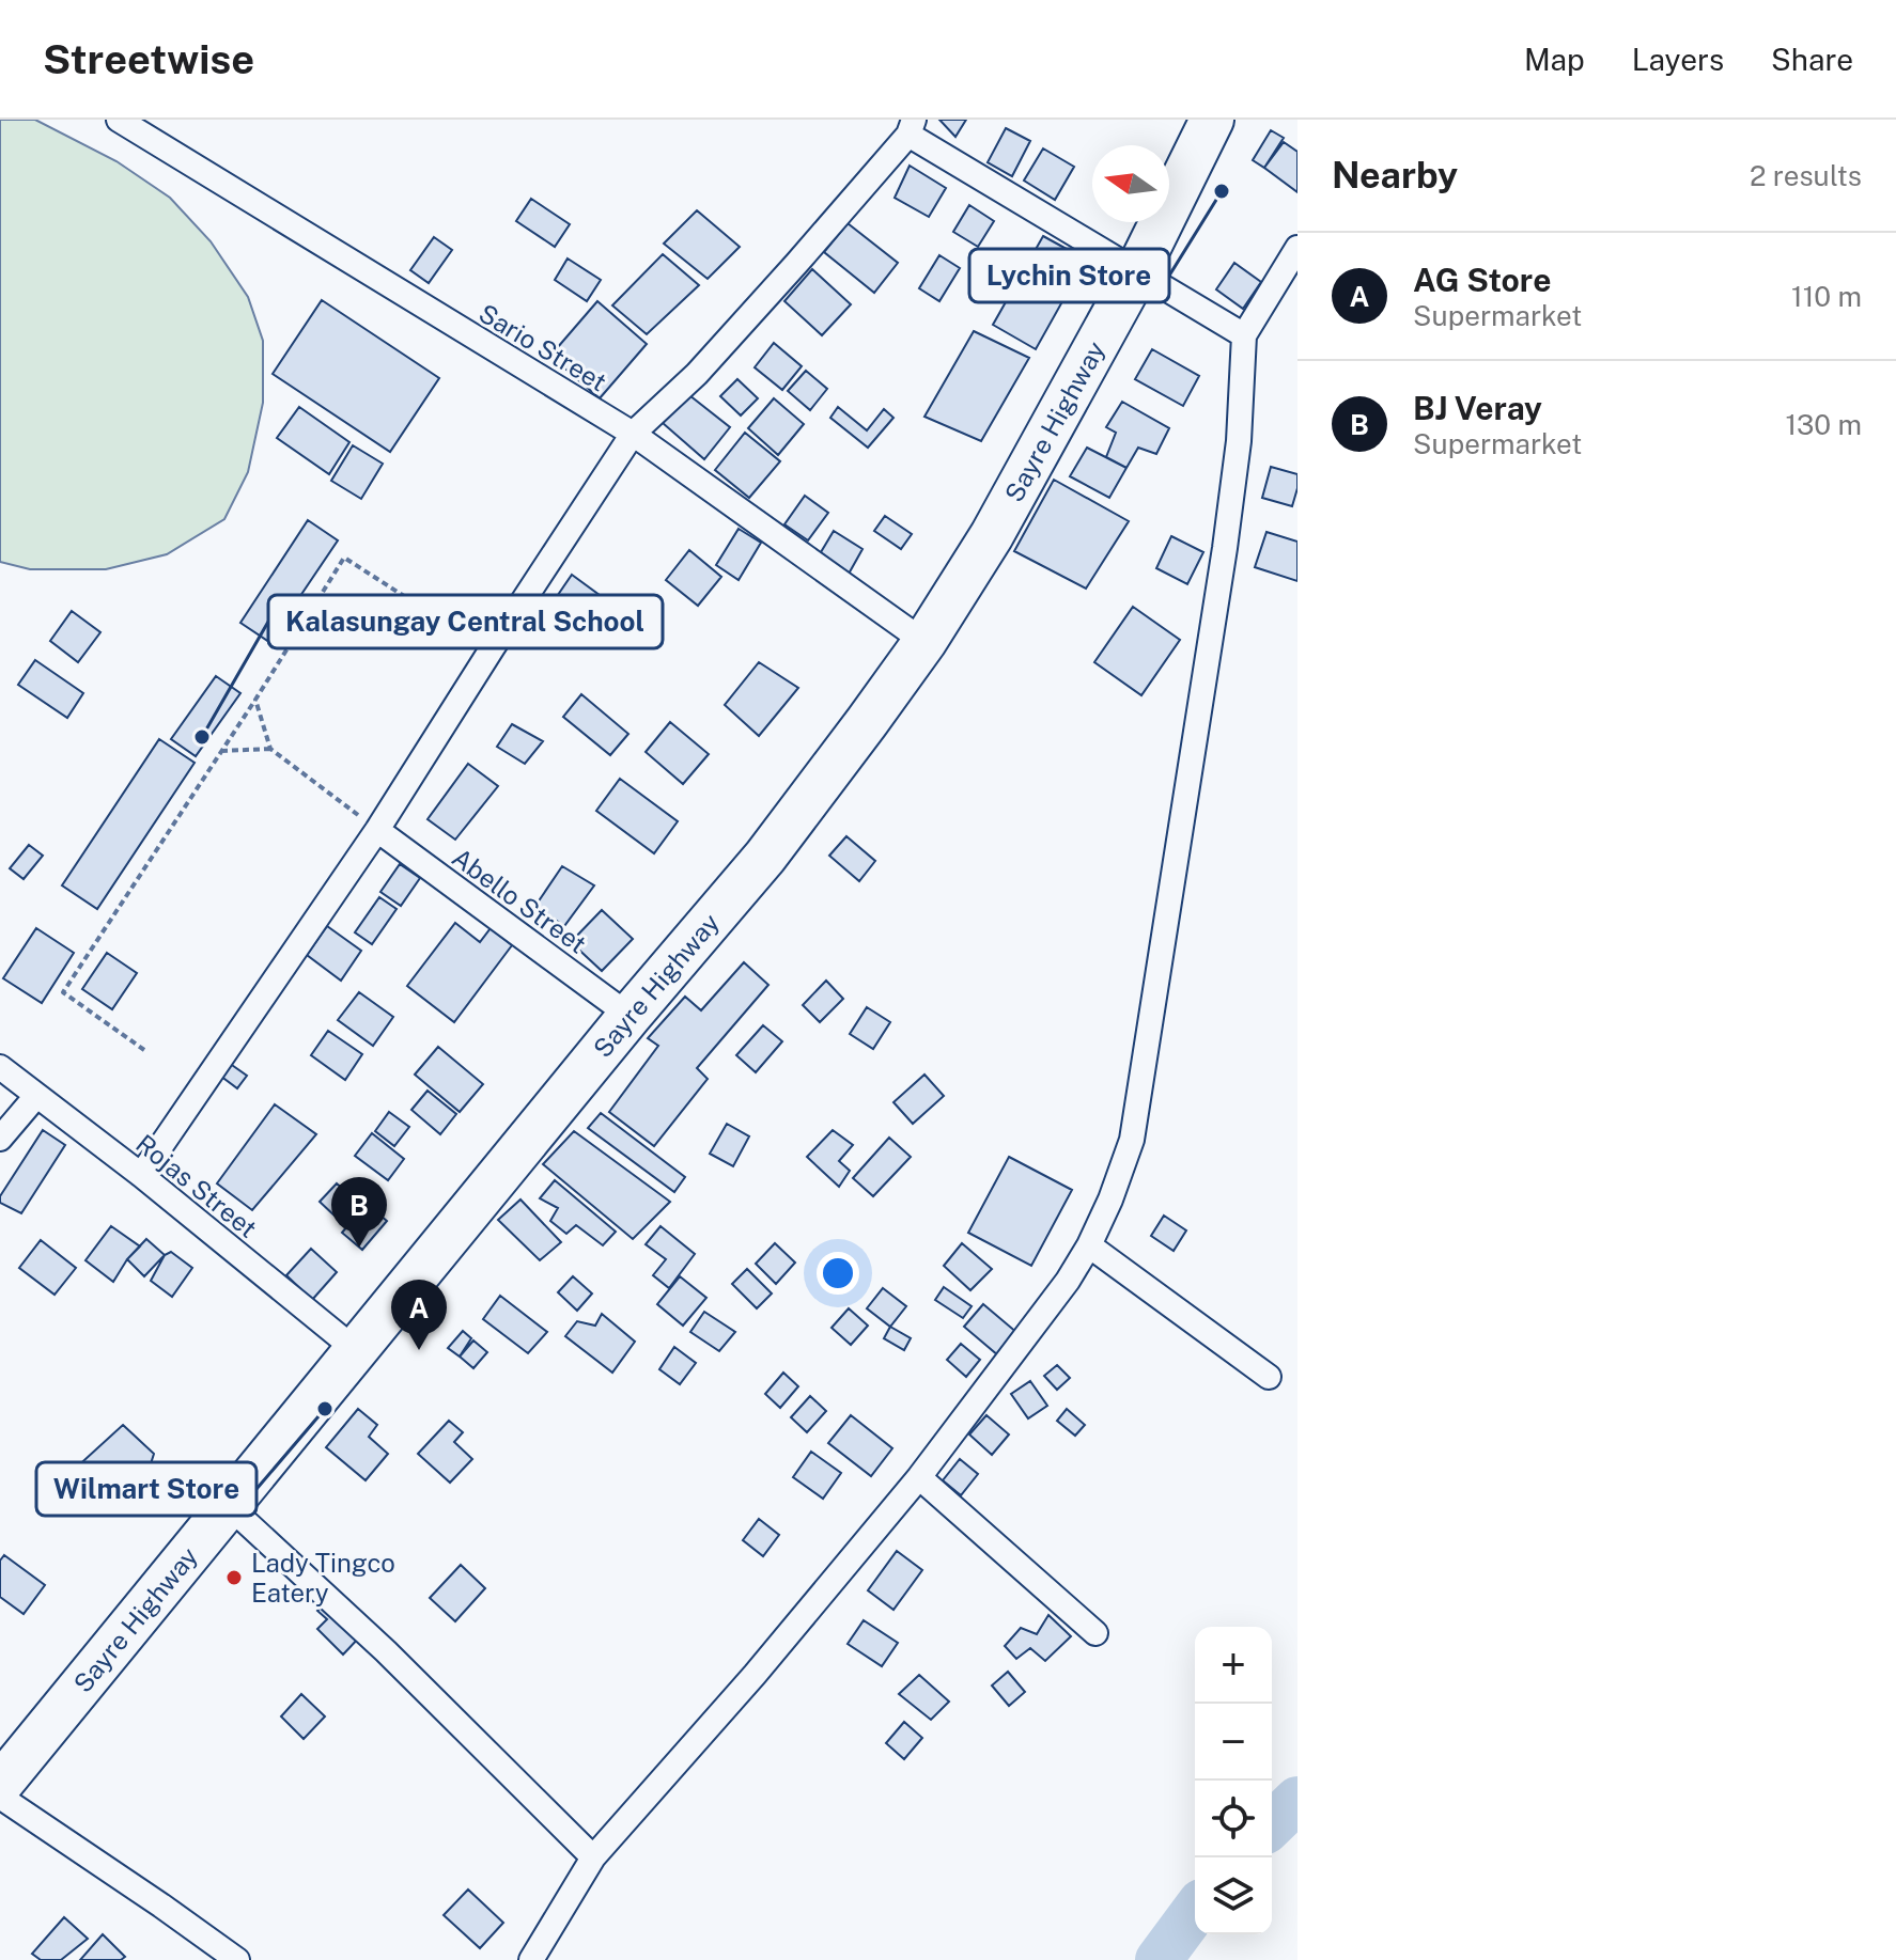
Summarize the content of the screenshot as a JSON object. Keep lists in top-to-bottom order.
{
  "streets": {
    "highway": ["Sayre Highway"],
    "street": ["Sario Street", "Abello Street", "Rojas Street"]
  },
  "crossings": [
    ["Sario Street", "Sayre Highway"],
    ["Sayre Highway", "Abello Street"],
    ["Sayre Highway", "Rojas Street"]
  ],
  "places": [
    "Lychin Store",
    "Kalasungay Central School",
    "Wilmart Store",
    "Lady Tingco Eatery"
  ],
  "north": "left",
  "page": {
    "header": "Streetwise",
    "nav": ["Map", "Layers", "Share"],
    "heading": ["Nearby", "2 results"],
    "list": [
      {
        "mark": "A",
        "name": "AG Store",
        "note": "Supermarket",
        "value": "110 m"
      },
      {
        "mark": "B",
        "name": "BJ Veray",
        "note": "Supermarket",
        "value": "130 m"
      }
    ],
    "pins": ["B", "A"],
    "map_buttons": ["+", "−"]
  }
}
